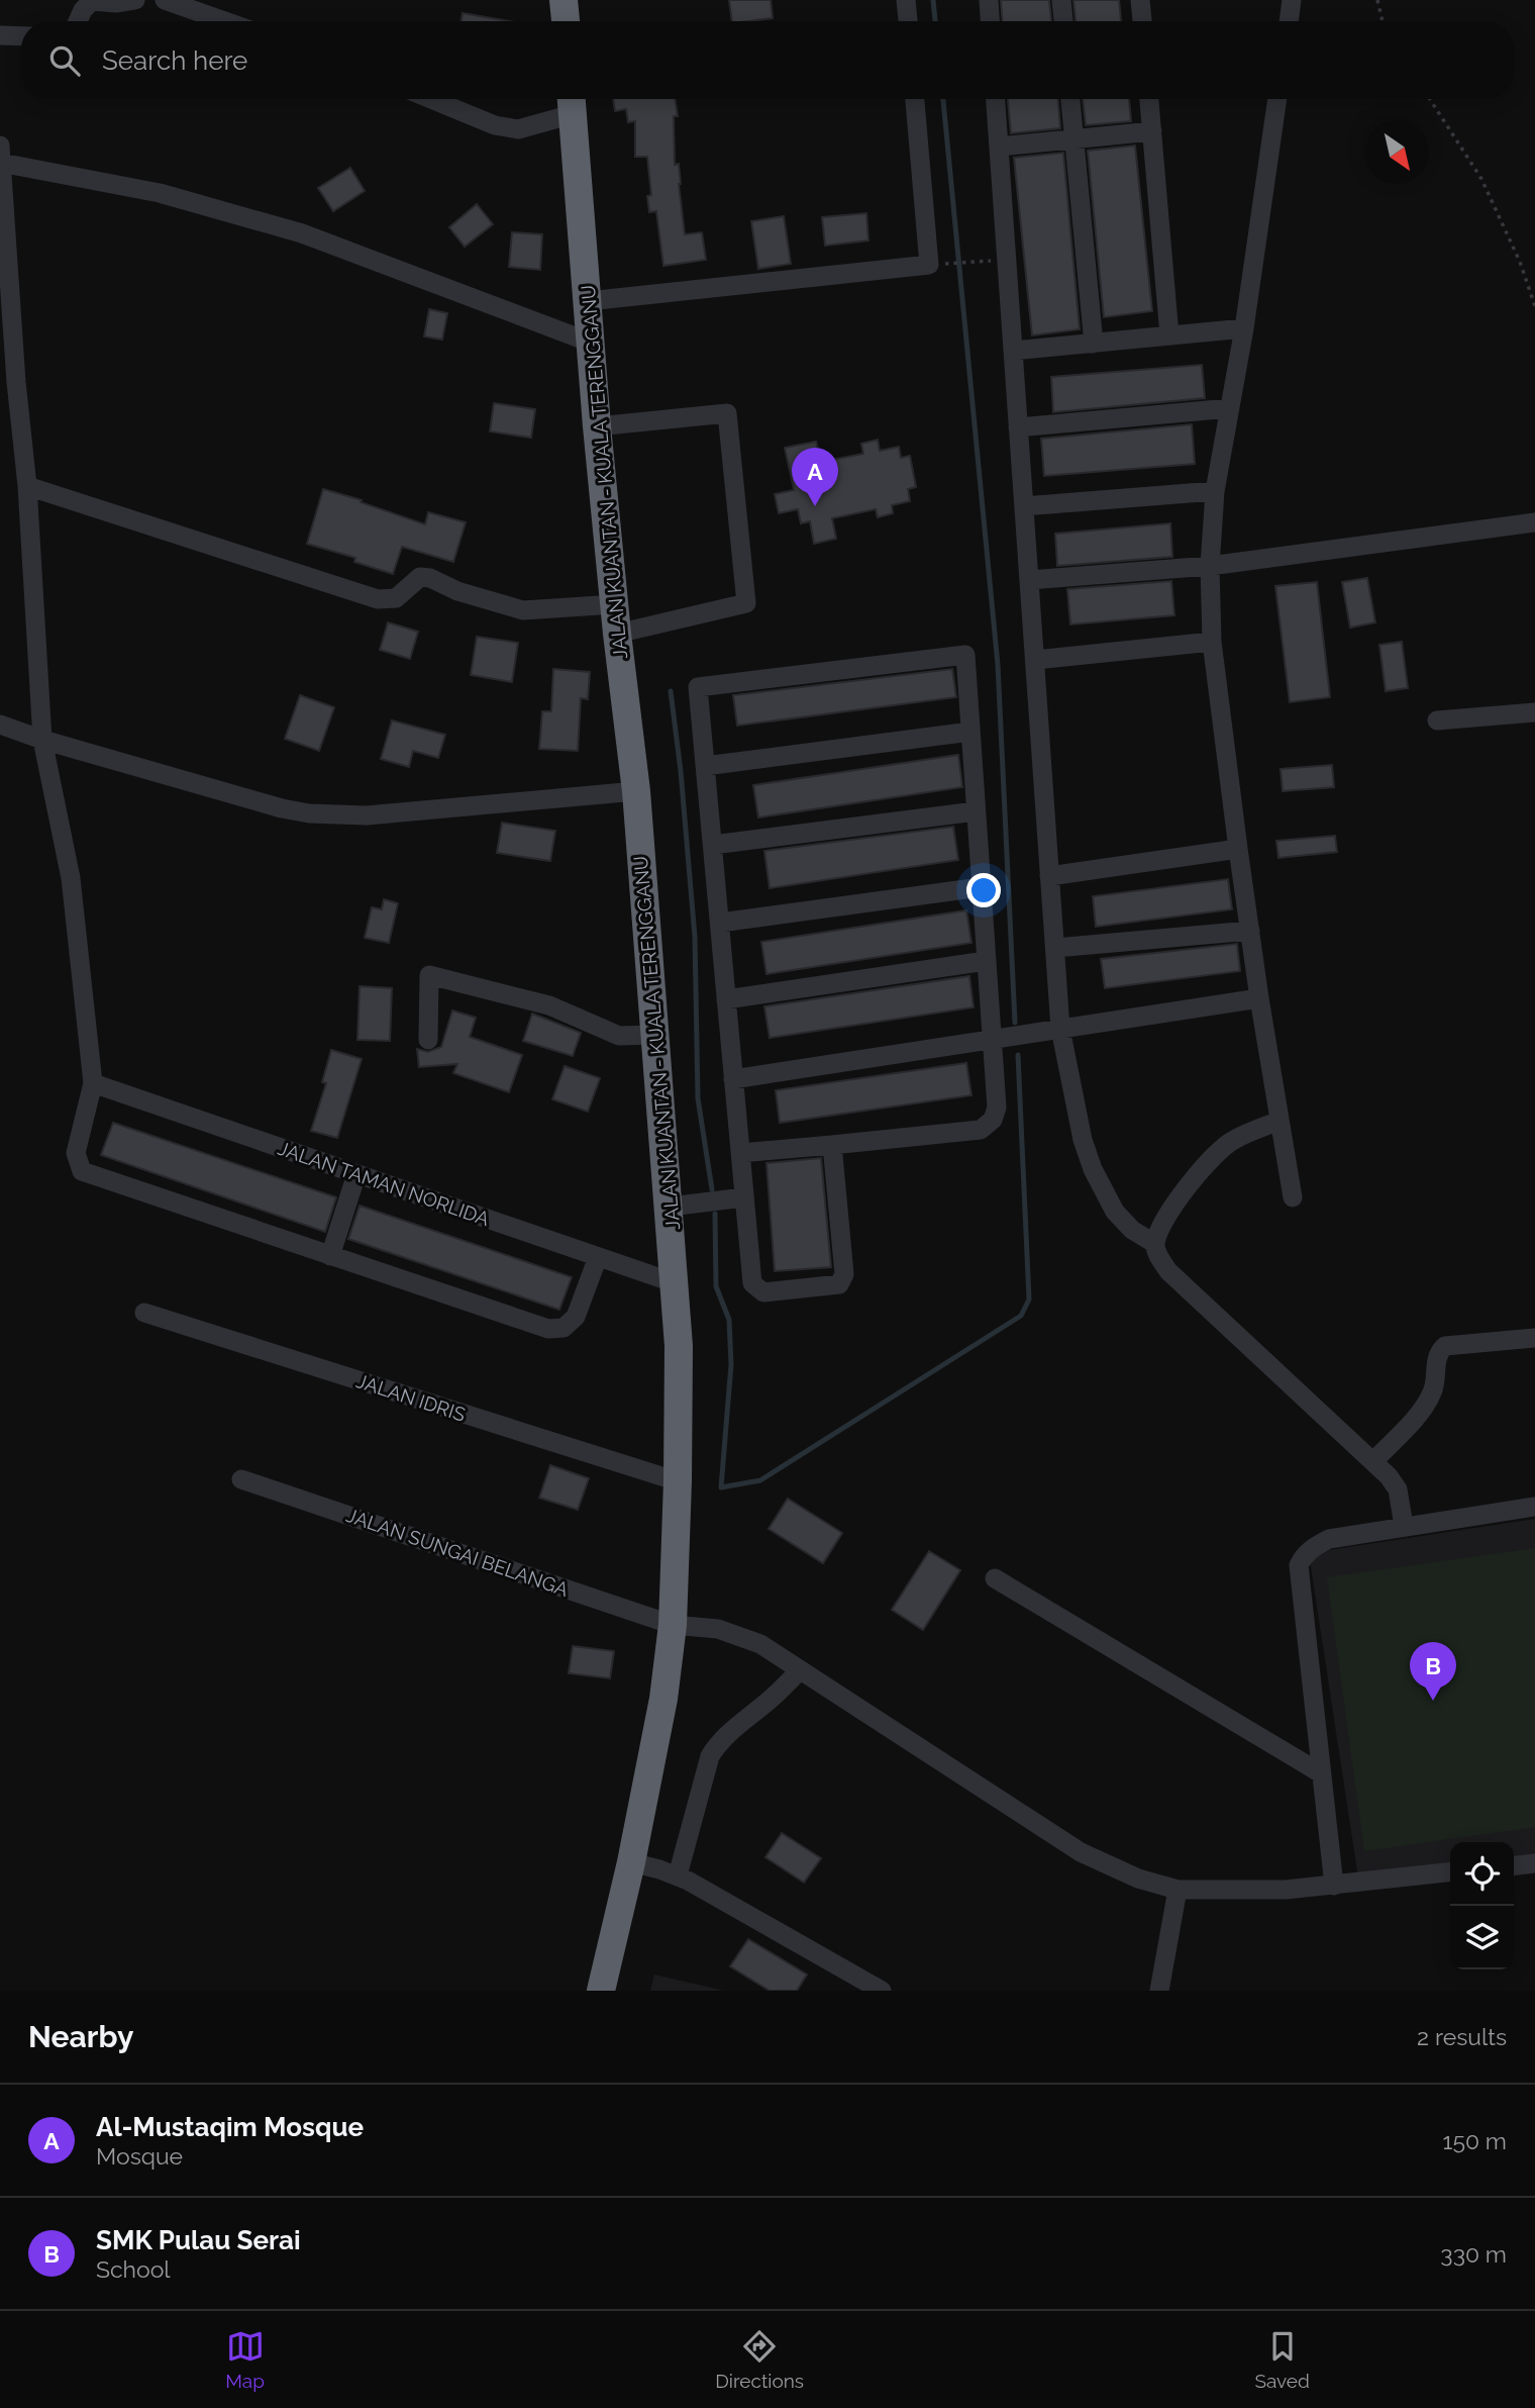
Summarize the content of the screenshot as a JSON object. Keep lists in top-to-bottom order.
{
  "streets": {
    "highway": ["JALAN KUANTAN - KUALA TERENGGANU"],
    "street": ["JALAN TAMAN NORLIDA", "JALAN IDRIS", "JALAN SUNGAI BELANGA"]
  },
  "crossings": [
    ["JALAN KUANTAN - KUALA TERENGGANU", "JALAN TAMAN NORLIDA"],
    ["JALAN KUANTAN - KUALA TERENGGANU", "JALAN IDRIS"],
    ["JALAN KUANTAN - KUALA TERENGGANU", "JALAN SUNGAI BELANGA"]
  ],
  "north": "bottom right",
  "page": {
    "search": "Search here",
    "pins": ["A", "B"],
    "heading": ["Nearby", "2 results"],
    "list": [
      {
        "mark": "A",
        "name": "Al-Mustaqim Mosque",
        "note": "Mosque",
        "value": "150 m"
      },
      {
        "mark": "B",
        "name": "SMK Pulau Serai",
        "note": "School",
        "value": "330 m"
      }
    ],
    "nav": ["Map", "Directions", "Saved"]
  }
}
